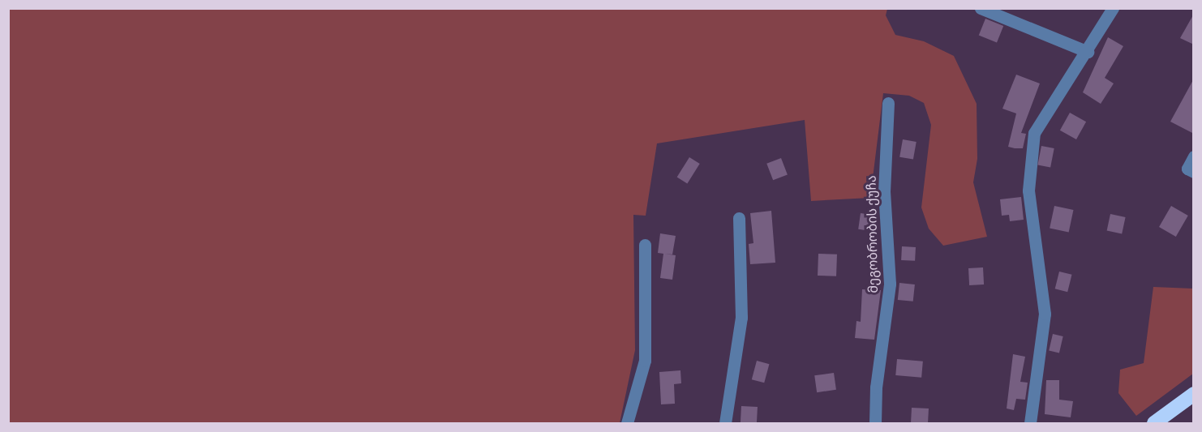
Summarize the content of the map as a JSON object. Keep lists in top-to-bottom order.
{
  "streets": {
    "street": ["მეგობრობის ქუჩა"]
  }
}
